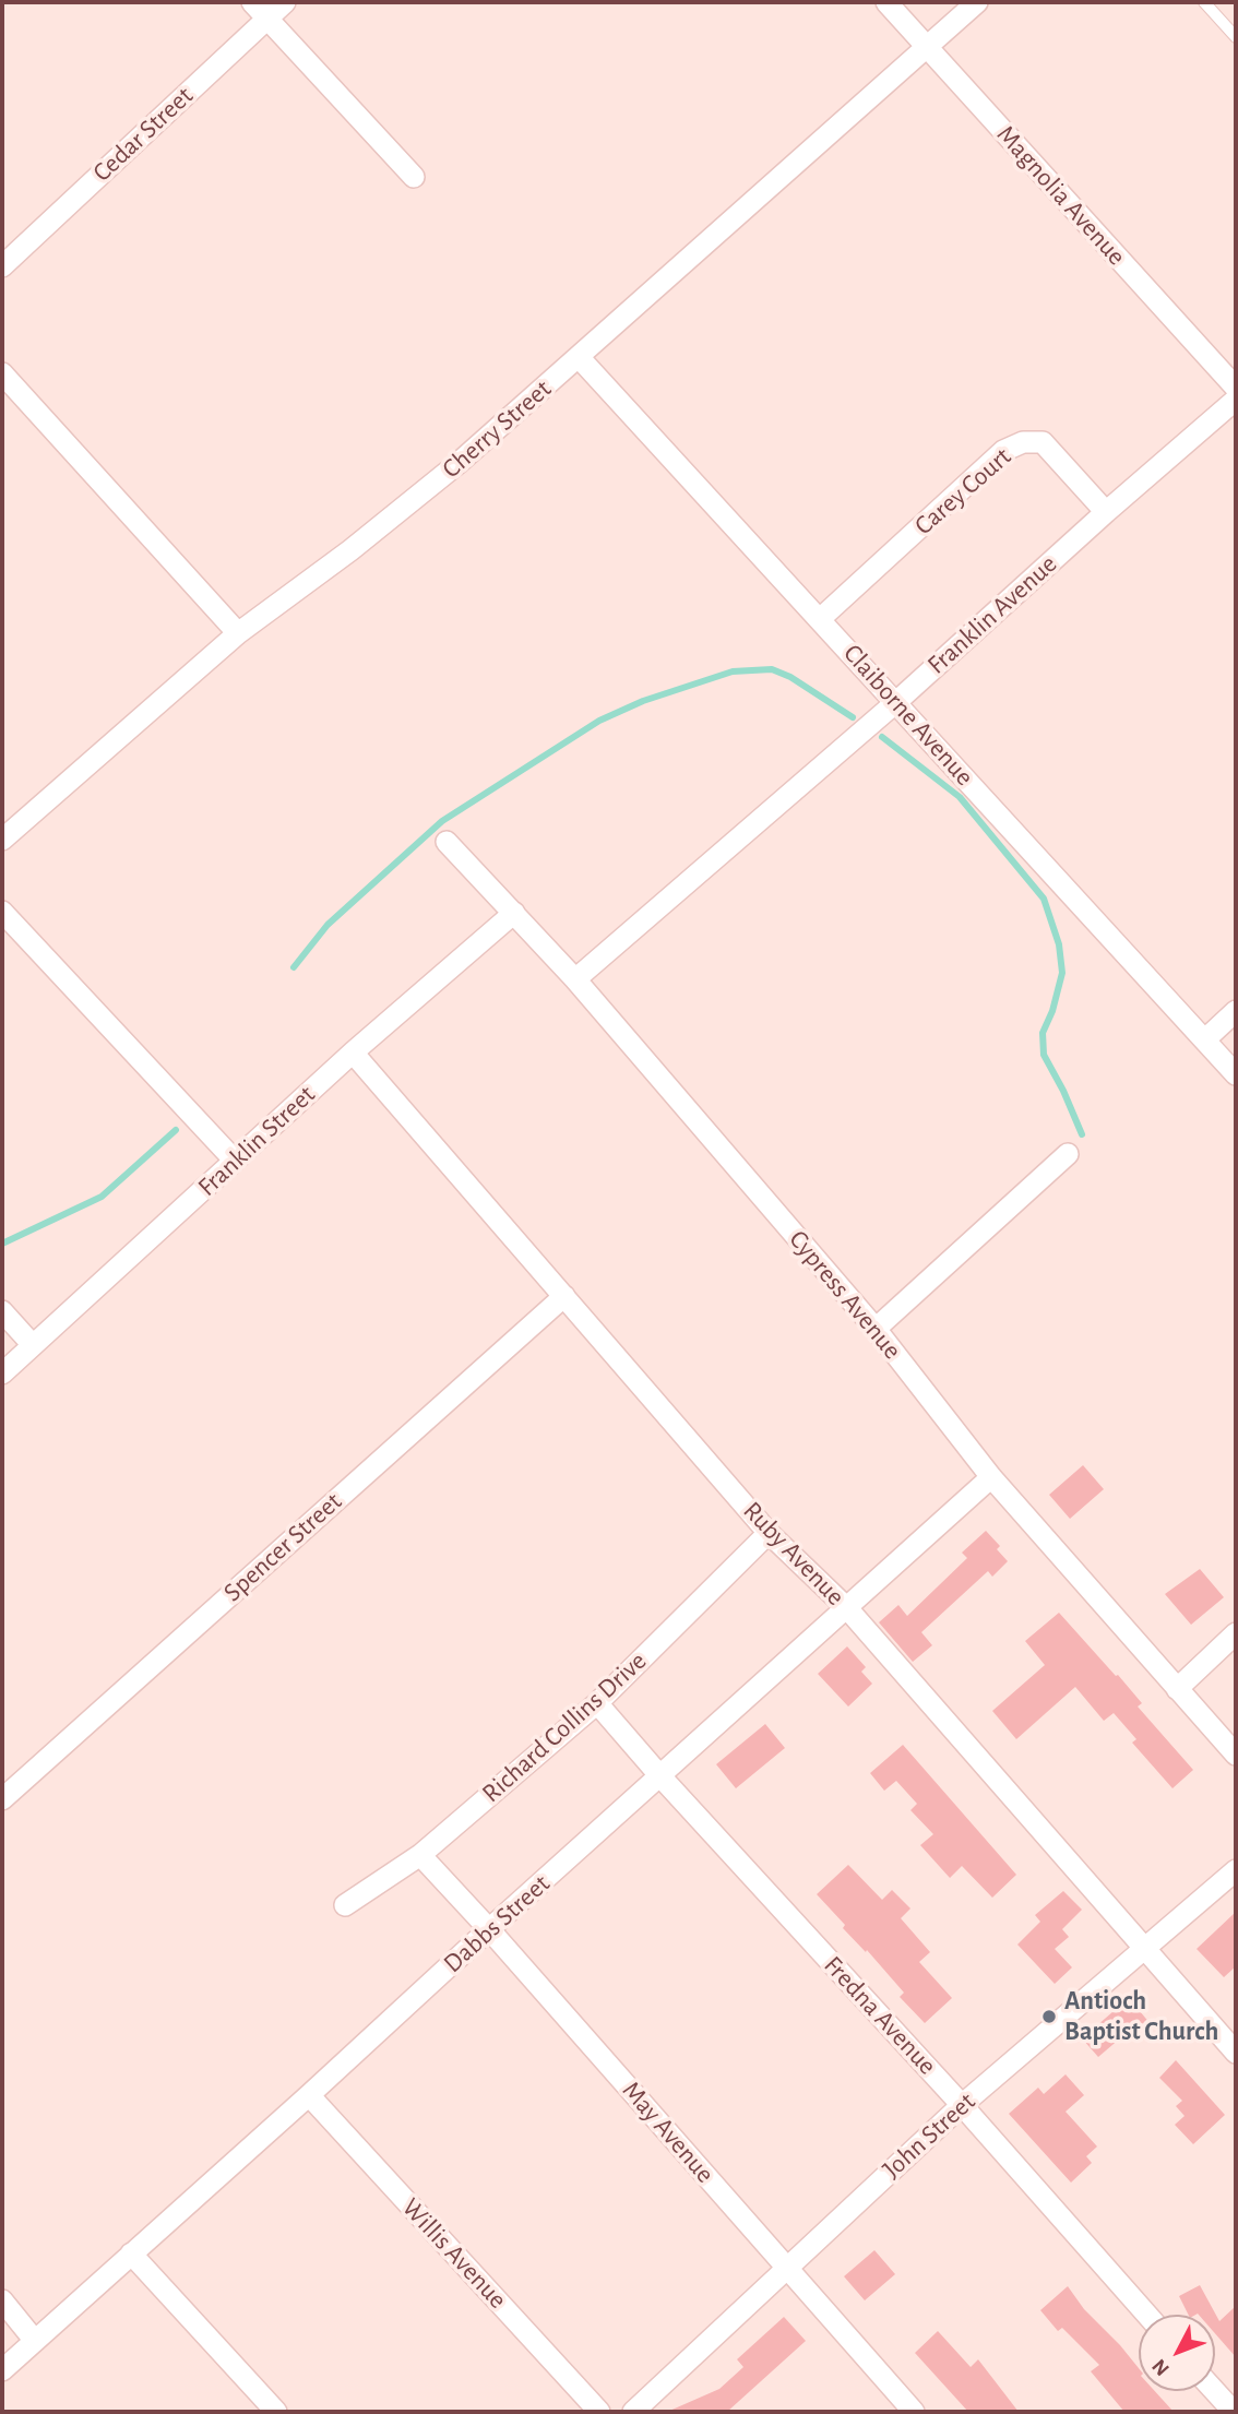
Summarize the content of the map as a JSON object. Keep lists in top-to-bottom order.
{
  "streets": {
    "street": [
      "Cedar Street",
      "Magnolia Avenue",
      "Cherry Street",
      "Carey Court",
      "Franklin Avenue",
      "Claiborne Avenue",
      "Franklin Street",
      "Cypress Avenue",
      "Spencer Street",
      "Ruby Avenue",
      "Richard Collins Drive",
      "Dabbs Street",
      "Fredna Avenue",
      "May Avenue",
      "John Street",
      "Willis Avenue"
    ]
  },
  "crossings": [
    ["Magnolia Avenue", "Cherry Street"],
    ["Cherry Street", "Claiborne Avenue"],
    ["Carey Court", "Franklin Avenue"],
    ["Carey Court", "Claiborne Avenue"],
    ["Franklin Avenue", "Claiborne Avenue"],
    ["Franklin Avenue", "Cypress Avenue"],
    ["Franklin Street", "Cypress Avenue"],
    ["Franklin Street", "Ruby Avenue"],
    ["Cypress Avenue", "Dabbs Street"],
    ["Spencer Street", "Ruby Avenue"],
    ["Ruby Avenue", "Richard Collins Drive"],
    ["Ruby Avenue", "Dabbs Street"],
    ["Ruby Avenue", "John Street"],
    ["Richard Collins Drive", "Fredna Avenue"],
    ["Richard Collins Drive", "May Avenue"],
    ["Dabbs Street", "Fredna Avenue"],
    ["Dabbs Street", "May Avenue"],
    ["Dabbs Street", "Willis Avenue"],
    ["Fredna Avenue", "John Street"],
    ["May Avenue", "John Street"]
  ],
  "places": ["Antioch Baptist Church"],
  "north": "bottom left"
}
